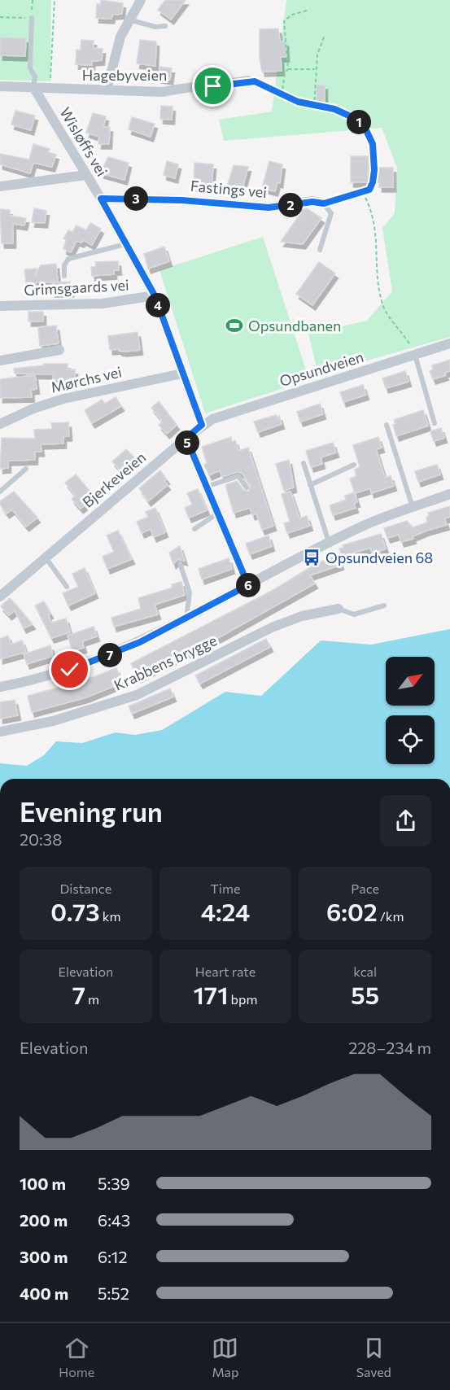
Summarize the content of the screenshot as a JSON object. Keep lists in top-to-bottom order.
{
  "streets": {
    "street": [
      "Hagebyveien",
      "Wisløffs vei",
      "Fastings vei",
      "Grimsgaards vei",
      "Opsundveien",
      "Mørchs vei",
      "Bjerkeveien",
      "Krabbens brygge"
    ]
  },
  "crossings": [
    ["Hagebyveien", "Wisløffs vei"],
    ["Wisløffs vei", "Fastings vei"],
    ["Wisløffs vei", "Grimsgaards vei"],
    ["Wisløffs vei", "Opsundveien"],
    ["Wisløffs vei", "Mørchs vei"],
    ["Wisløffs vei", "Bjerkeveien"],
    ["Opsundveien", "Bjerkeveien"]
  ],
  "places": {
    "sports": ["Opsundbanen"],
    "bus stop": ["Opsundveien 68"]
  },
  "north": "top right",
  "page": {
    "pins": [
      "1",
      "3",
      "2",
      "4",
      "5",
      "6",
      "7"
    ],
    "heading": ["Evening run", "20:38"],
    "stats": [
      ["Distance", "0.73 km"],
      ["Time", "4:24"],
      ["Pace", "6:02 /km"],
      ["Elevation", "7 m"],
      ["Heart rate", "171 bpm"],
      ["kcal", "55"]
    ],
    "chart": ["Elevation", "228–234 m"],
    "list": [
      {
        "name": "100 m",
        "note": "5:39"
      },
      {
        "name": "200 m",
        "note": "6:43"
      },
      {
        "name": "300 m",
        "note": "6:12"
      },
      {
        "name": "400 m",
        "note": "5:52"
      }
    ],
    "tabs": ["Home", "Map", "Saved"]
  }
}
